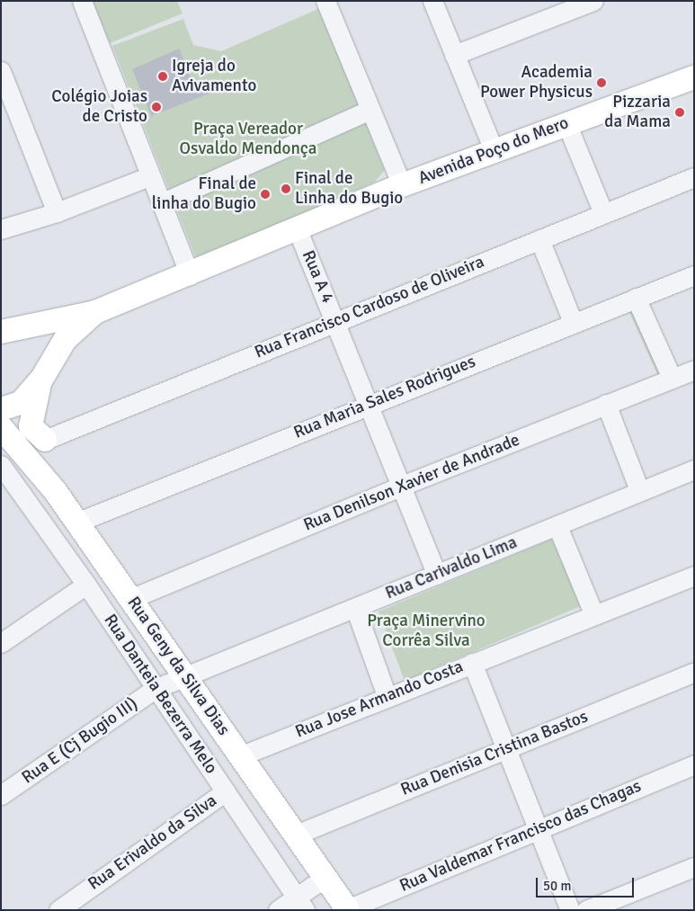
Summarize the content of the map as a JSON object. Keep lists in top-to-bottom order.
{
  "streets": {
    "main road": ["Avenida Poço do Mero", "Rua Geny da Silva Dias"],
    "street": [
      "Rua A 4",
      "Rua Francisco Cardoso de Oliveira",
      "Rua Maria Sales Rodrigues",
      "Rua Denilson Xavier de Andrade",
      "Rua Carivaldo Lima",
      "Rua Danteia Bezerra Melo",
      "Rua Jose Armando Costa",
      "Rua E (Cj Bugio III)",
      "Rua Denisia Cristina Bastos",
      "Rua Valdemar Francisco das Chagas",
      "Rua Erivaldo da Silva"
    ]
  },
  "crossings": [
    ["Avenida Poço do Mero", "Rua A 4"],
    ["Rua A 4", "Rua Francisco Cardoso de Oliveira"],
    ["Rua A 4", "Rua Maria Sales Rodrigues"],
    ["Rua A 4", "Rua Denilson Xavier de Andrade"],
    ["Rua A 4", "Rua Carivaldo Lima"],
    ["Rua Maria Sales Rodrigues", "Rua Geny da Silva Dias"],
    ["Rua Denilson Xavier de Andrade", "Rua Geny da Silva Dias"],
    ["Rua Carivaldo Lima", "Rua Geny da Silva Dias"],
    ["Rua Carivaldo Lima", "Rua E (Cj Bugio III)"],
    ["Rua Geny da Silva Dias", "Rua Jose Armando Costa"],
    ["Rua Geny da Silva Dias", "Rua E (Cj Bugio III)"],
    ["Rua Geny da Silva Dias", "Rua Denisia Cristina Bastos"],
    ["Rua Geny da Silva Dias", "Rua Valdemar Francisco das Chagas"],
    ["Rua Danteia Bezerra Melo", "Rua E (Cj Bugio III)"],
    ["Rua Danteia Bezerra Melo", "Rua Erivaldo da Silva"]
  ],
  "parks": ["Praça Vereador Osvaldo Mendonça", "Praça Minervino Corrêa Silva"],
  "places": [
    "Igreja do Avivamento",
    "Academia Power Physicus",
    "Colégio Joias de Cristo",
    "Pizzaria da Mama",
    "Final de Linha do Bugio",
    "Final de linha do Bugio"
  ],
  "scale_bar": "50 m"
}
